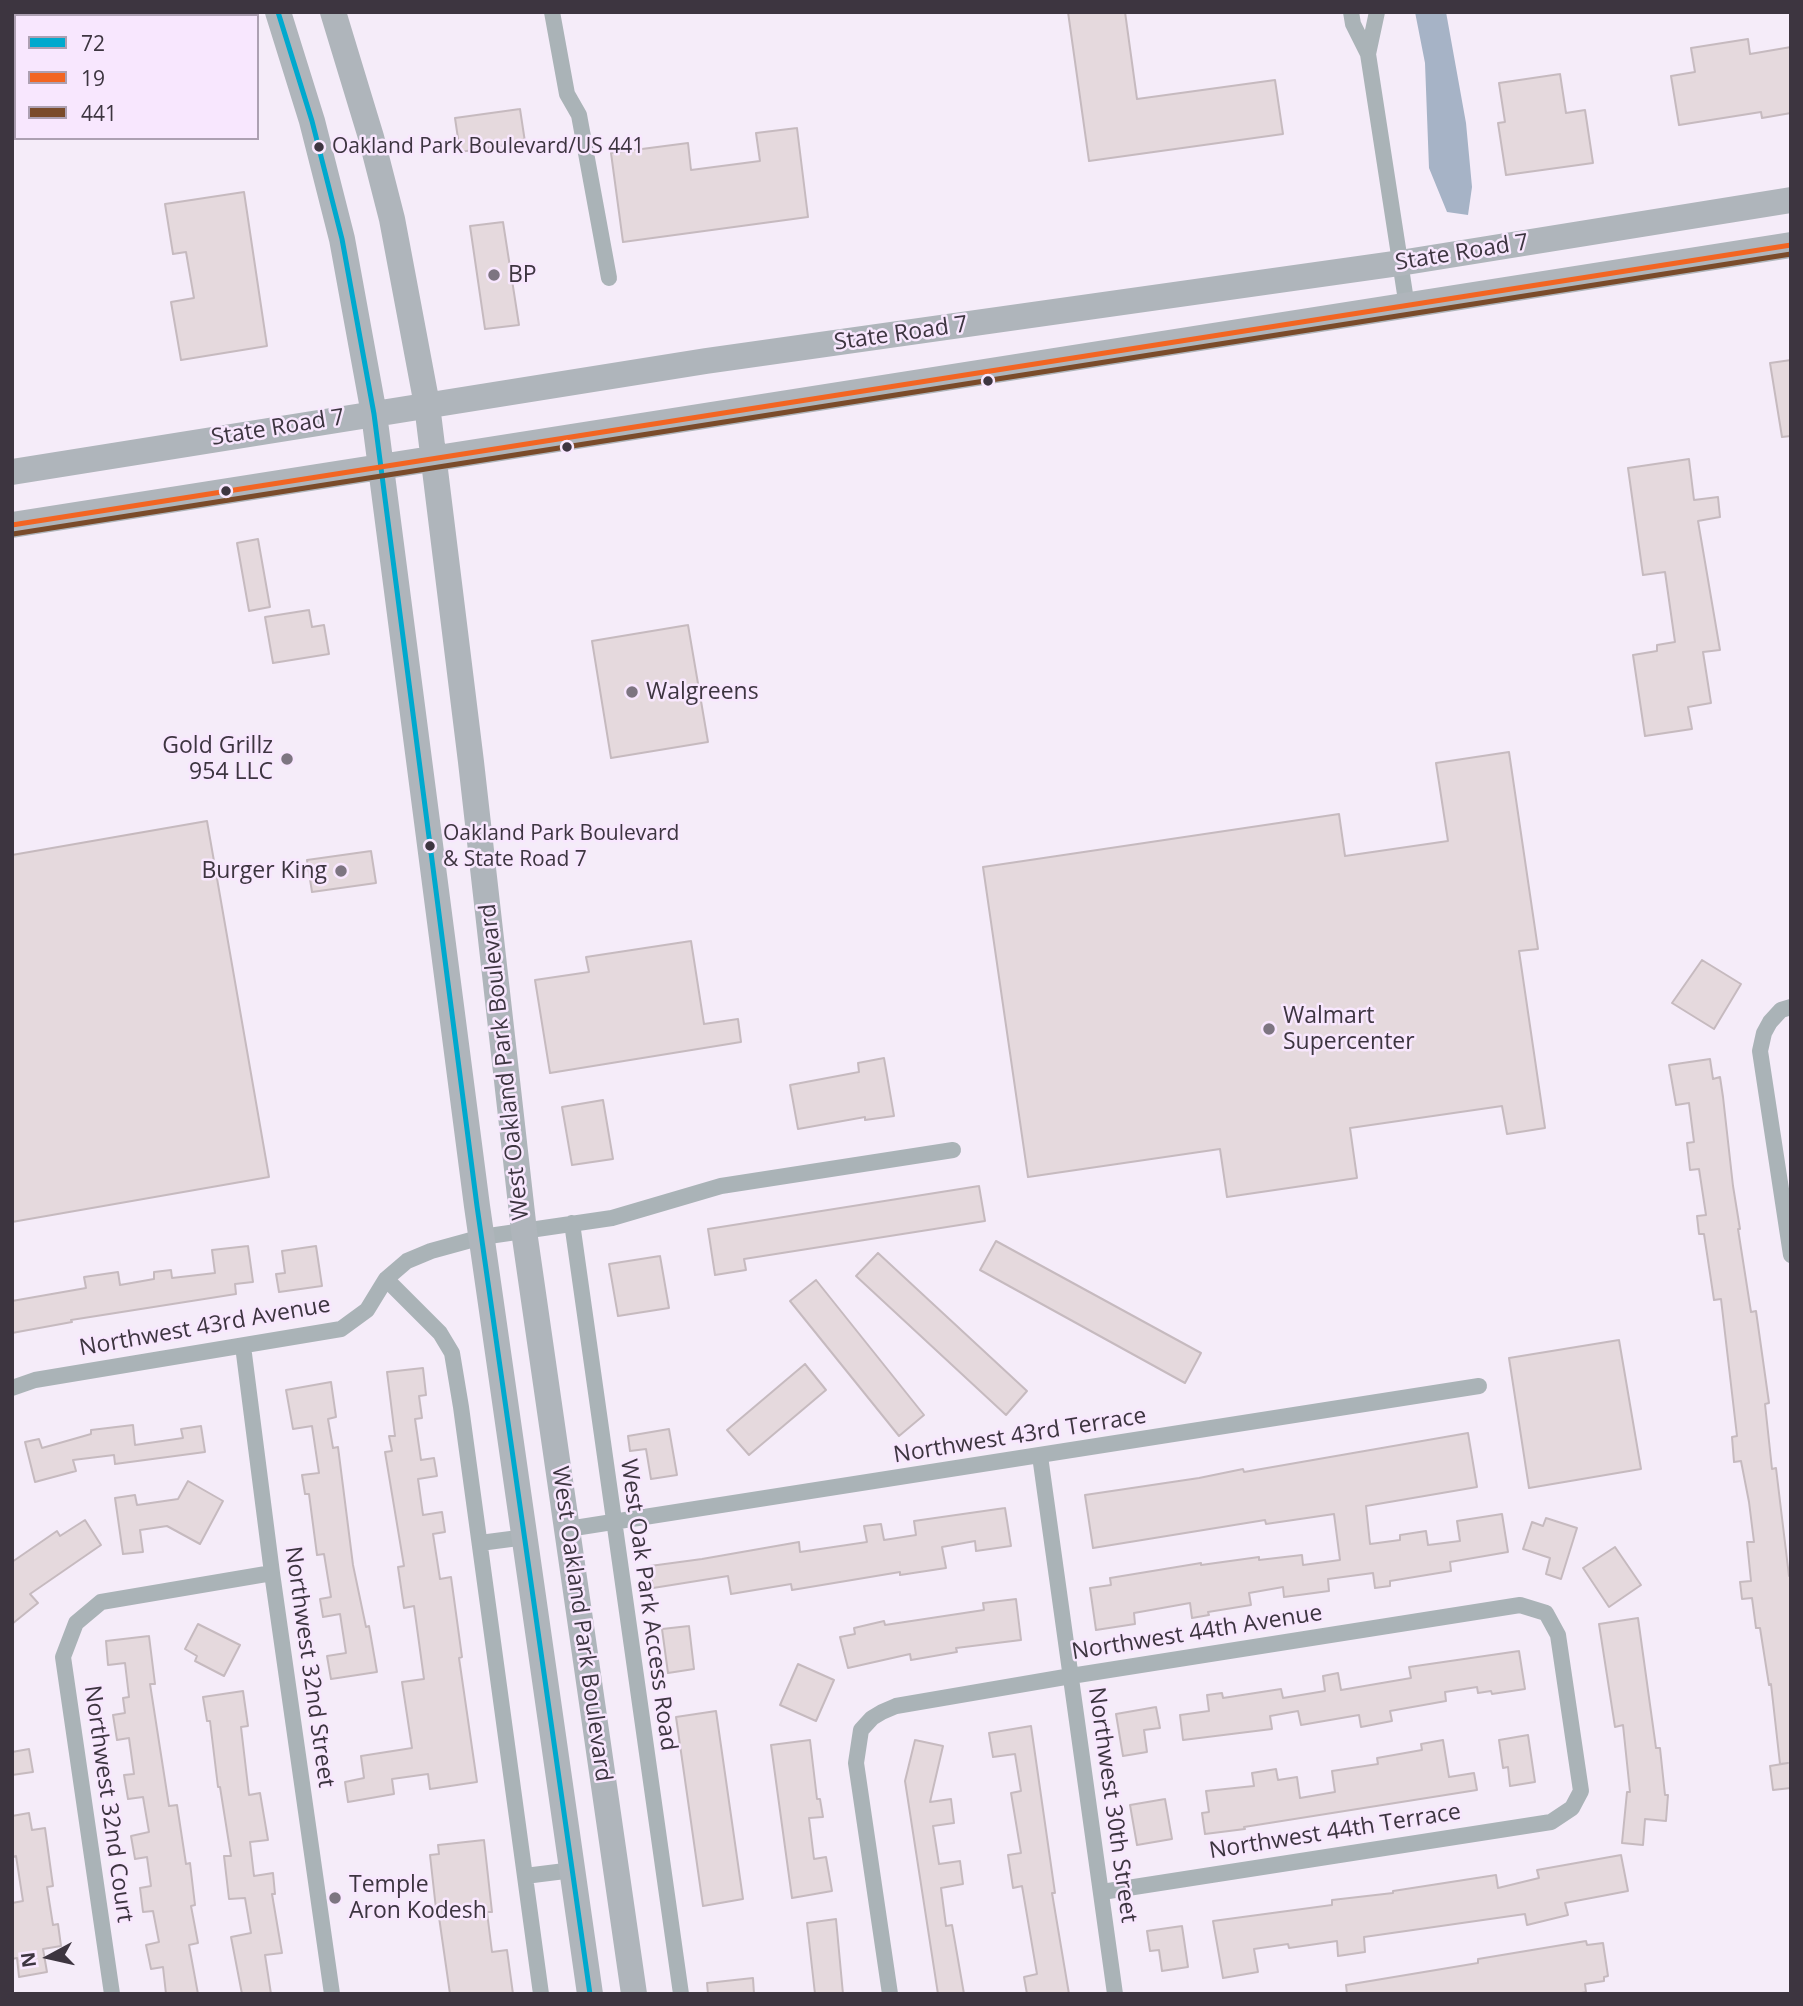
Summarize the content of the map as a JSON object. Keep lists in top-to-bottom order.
{
  "streets": {
    "main road": ["State Road 7", "West Oakland Park Boulevard"],
    "street": [
      "Northwest 43rd Avenue",
      "Northwest 43rd Terrace",
      "West Oak Park Access Road",
      "Northwest 44th Avenue",
      "Northwest 32nd Street",
      "Northwest 32nd Court",
      "Northwest 30th Street",
      "Northwest 44th Terrace"
    ]
  },
  "crossings": [
    ["State Road 7", "West Oakland Park Boulevard"],
    ["West Oakland Park Boulevard", "Northwest 43rd Avenue"],
    ["West Oakland Park Boulevard", "Northwest 43rd Terrace"],
    ["Northwest 43rd Avenue", "West Oak Park Access Road"],
    ["Northwest 43rd Avenue", "Northwest 32nd Street"],
    ["Northwest 43rd Terrace", "West Oak Park Access Road"],
    ["Northwest 43rd Terrace", "Northwest 30th Street"],
    ["Northwest 44th Avenue", "Northwest 30th Street"],
    ["Northwest 44th Avenue", "Northwest 44th Terrace"],
    ["Northwest 32nd Street", "Northwest 32nd Court"],
    ["Northwest 30th Street", "Northwest 44th Terrace"]
  ],
  "places": [
    "Oakland Park Boulevard/US 441",
    "BP",
    "Walgreens",
    "Gold Grillz 954 LLC",
    "Oakland Park Boulevard & State Road 7",
    "Burger King",
    "Walmart Supercenter",
    "Temple Aron Kodesh"
  ],
  "lines": ["transit line 72", "transit line 19", "transit line 441"],
  "legend": ["72", "19", "441"],
  "north": "left"
}
